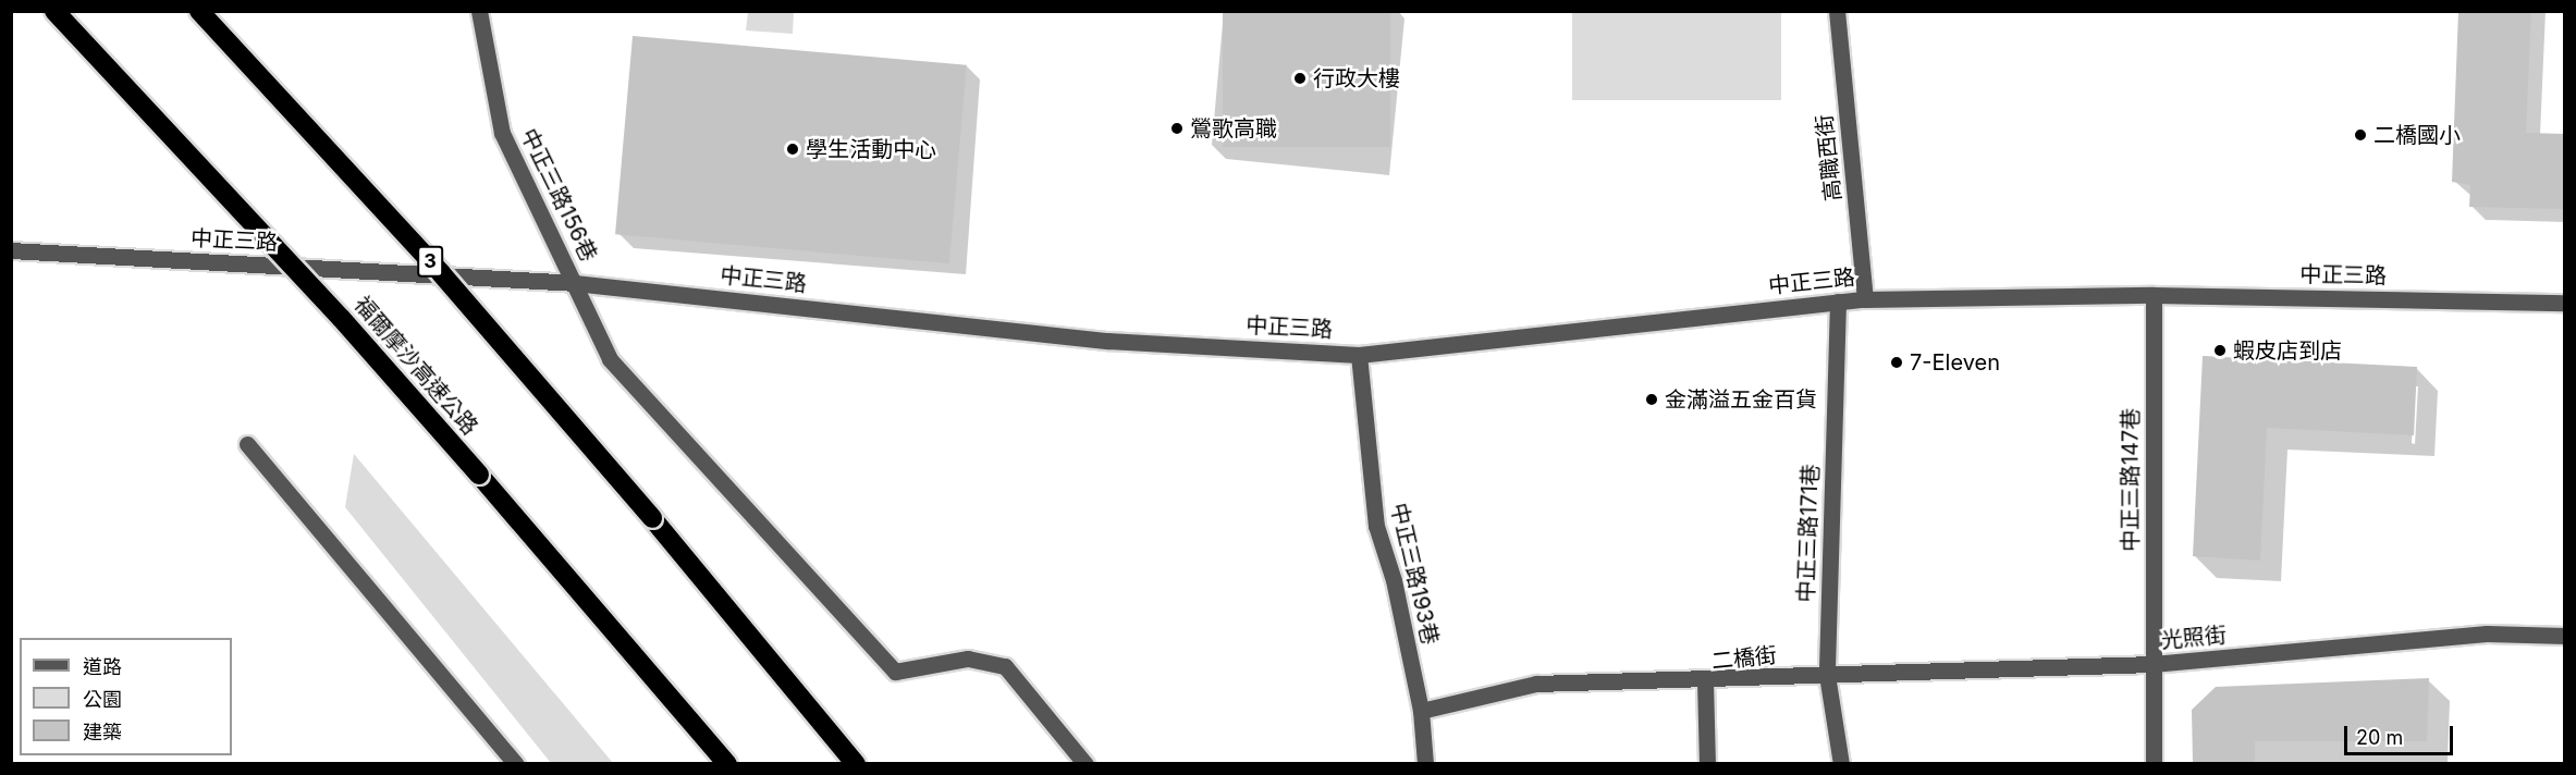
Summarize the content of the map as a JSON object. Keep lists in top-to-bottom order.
{
  "streets": {
    "highway": ["3", "福爾摩沙高速公路"],
    "street": [
      "高職西街",
      "中正三路156巷",
      "中正三路",
      "中正三路147巷",
      "中正三路171巷",
      "中正三路193巷",
      "光照街",
      "二橋街"
    ]
  },
  "crossings": [
    ["高職西街", "中正三路"],
    ["中正三路156巷", "中正三路"],
    ["中正三路", "中正三路147巷"],
    ["中正三路", "中正三路171巷"],
    ["中正三路", "中正三路193巷"],
    ["中正三路147巷", "光照街"],
    ["中正三路171巷", "光照街"],
    ["中正三路171巷", "二橋街"],
    ["光照街", "二橋街"]
  ],
  "places": [
    "行政大樓",
    "鶯歌高職",
    "二橋國小",
    "學生活動中心",
    "蝦皮店到店",
    "7-Eleven",
    "金滿溢五金百貨"
  ],
  "legend": ["道路", "公園", "建築"],
  "scale_bar": "20 m"
}
